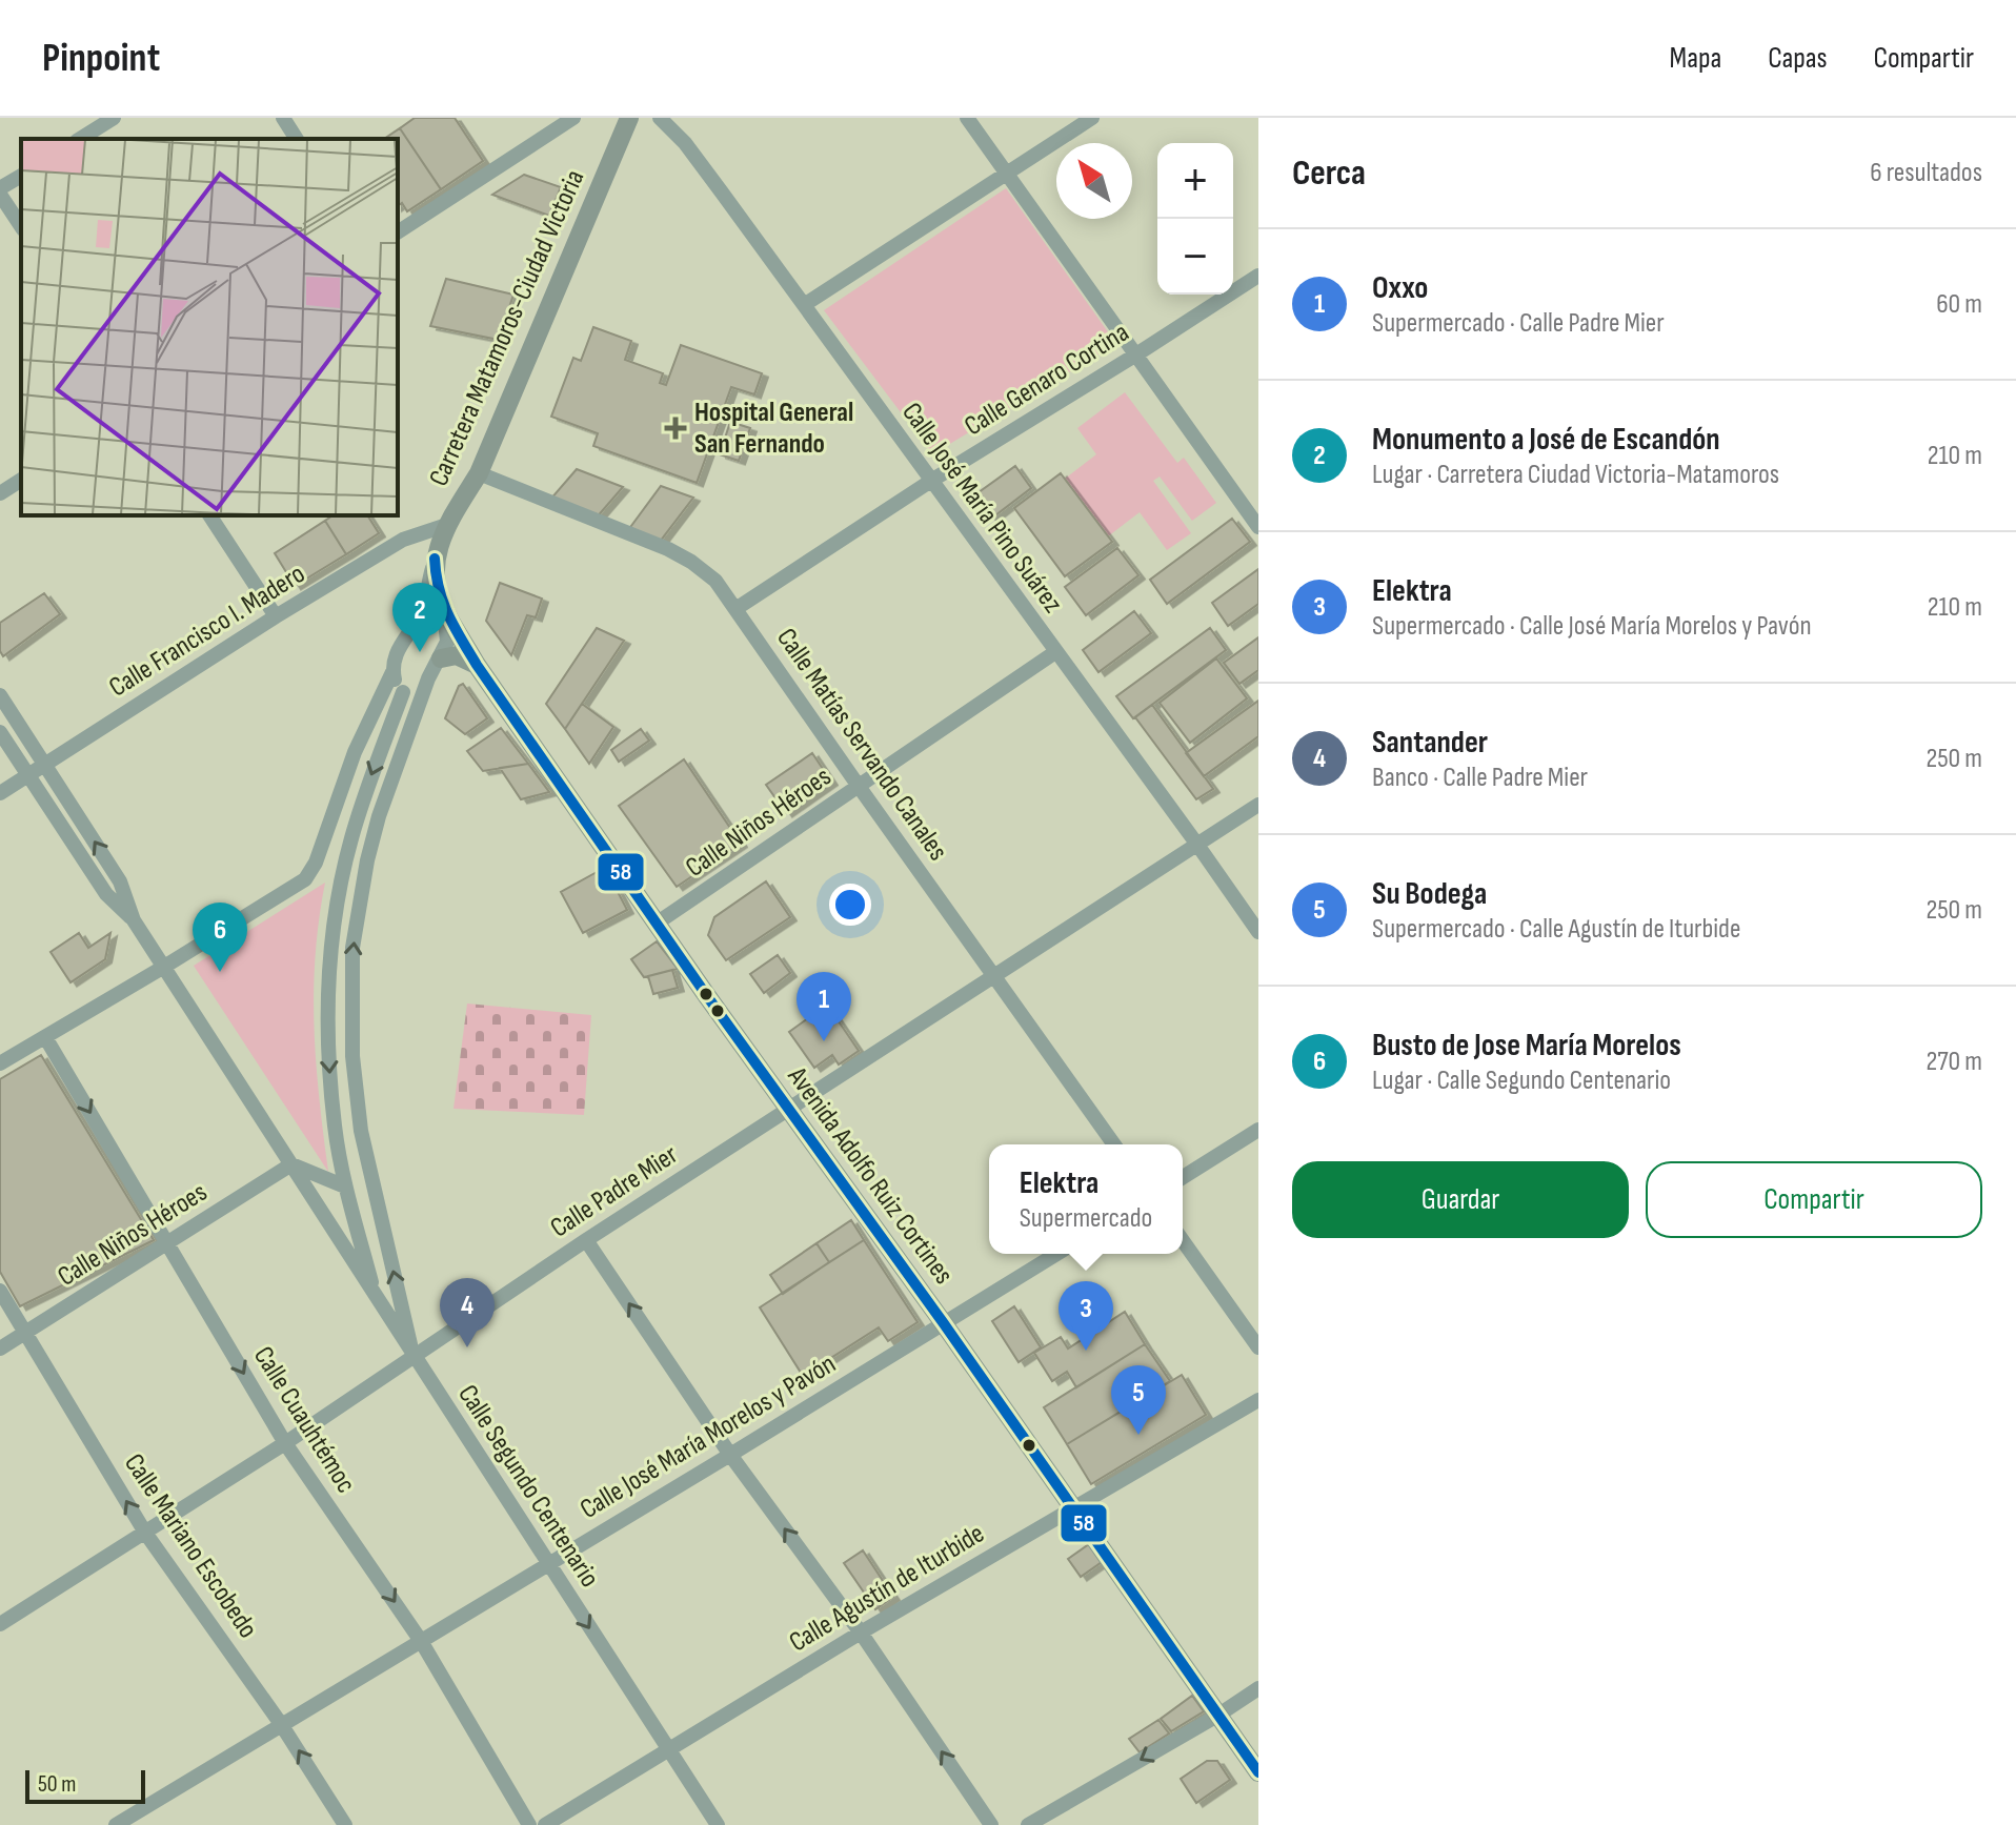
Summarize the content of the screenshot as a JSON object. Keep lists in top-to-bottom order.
{
  "streets": {
    "main road": ["Carretera Matamoros-Ciudad Victoria", "Avenida Adolfo Ruiz Cortines"],
    "street": [
      "Calle Genaro Cortina",
      "Calle José María Pino Suárez",
      "Calle Francisco I. Madero",
      "Calle Matías Servando Canales",
      "Calle Niños Héroes",
      "Calle Padre Mier",
      "Calle Cuauhtémoc",
      "Calle José María Morelos y Pavón",
      "Calle Segundo Centenario",
      "Calle Mariano Escobedo",
      "Calle Agustín de Iturbide"
    ]
  },
  "crossings": [
    ["Carretera Matamoros-Ciudad Victoria", "Calle Francisco I. Madero"],
    ["Carretera Matamoros-Ciudad Victoria", "Calle Matías Servando Canales"],
    ["Carretera Matamoros-Ciudad Victoria", "Avenida Adolfo Ruiz Cortines"],
    ["Calle Genaro Cortina", "Calle José María Pino Suárez"],
    ["Calle Genaro Cortina", "Calle Matías Servando Canales"],
    ["Calle José María Pino Suárez", "Calle Niños Héroes"],
    ["Calle José María Pino Suárez", "Calle Padre Mier"],
    ["Calle Francisco I. Madero", "Calle Segundo Centenario"],
    ["Calle Matías Servando Canales", "Calle Niños Héroes"],
    ["Calle Matías Servando Canales", "Calle Padre Mier"],
    ["Calle Niños Héroes", "Avenida Adolfo Ruiz Cortines"],
    ["Calle Niños Héroes", "Calle Cuauhtémoc"],
    ["Calle Niños Héroes", "Calle Segundo Centenario"],
    ["Calle Niños Héroes", "Calle Mariano Escobedo"],
    ["Avenida Adolfo Ruiz Cortines", "Calle Padre Mier"],
    ["Avenida Adolfo Ruiz Cortines", "Calle José María Morelos y Pavón"],
    ["Avenida Adolfo Ruiz Cortines", "Calle Agustín de Iturbide"],
    ["Calle Padre Mier", "Calle Cuauhtémoc"],
    ["Calle Padre Mier", "Calle Segundo Centenario"],
    ["Calle Padre Mier", "Calle Mariano Escobedo"],
    ["Calle Cuauhtémoc", "Calle José María Morelos y Pavón"],
    ["Calle José María Morelos y Pavón", "Calle Segundo Centenario"],
    ["Calle José María Morelos y Pavón", "Calle Mariano Escobedo"],
    ["Calle Segundo Centenario", "Calle Agustín de Iturbide"]
  ],
  "one_way": ["Calle Cuauhtémoc", "Calle Mariano Escobedo"],
  "places": {
    "health": ["Hospital General San Fernando"]
  },
  "lines": ["transit line 58"],
  "scale_bar": "50 m",
  "north": "top left",
  "page": {
    "header": "Pinpoint",
    "nav": ["Mapa", "Capas", "Compartir"],
    "heading": ["Cerca", "6 resultados"],
    "map_buttons": ["+", "−"],
    "list": [
      {
        "mark": "1",
        "name": "Oxxo",
        "note": "Supermercado · Calle Padre Mier",
        "value": "60 m"
      },
      {
        "mark": "2",
        "name": "Monumento a José de Escandón",
        "note": "Lugar · Carretera Ciudad Victoria-Matamoros",
        "value": "210 m"
      },
      {
        "mark": "3",
        "name": "Elektra",
        "note": "Supermercado · Calle José María Morelos y Pavón",
        "value": "210 m"
      },
      {
        "mark": "4",
        "name": "Santander",
        "note": "Banco · Calle Padre Mier",
        "value": "250 m"
      },
      {
        "mark": "5",
        "name": "Su Bodega",
        "note": "Supermercado · Calle Agustín de Iturbide",
        "value": "250 m"
      },
      {
        "mark": "6",
        "name": "Busto de Jose María Morelos",
        "note": "Lugar · Calle Segundo Centenario",
        "value": "270 m"
      }
    ],
    "pins": [
      "2",
      "6",
      "1",
      "4",
      "3",
      "5"
    ],
    "buttons": ["Guardar", "Compartir"],
    "popup": ["Elektra", "Supermercado"],
    "scale": "50 m"
  }
}
